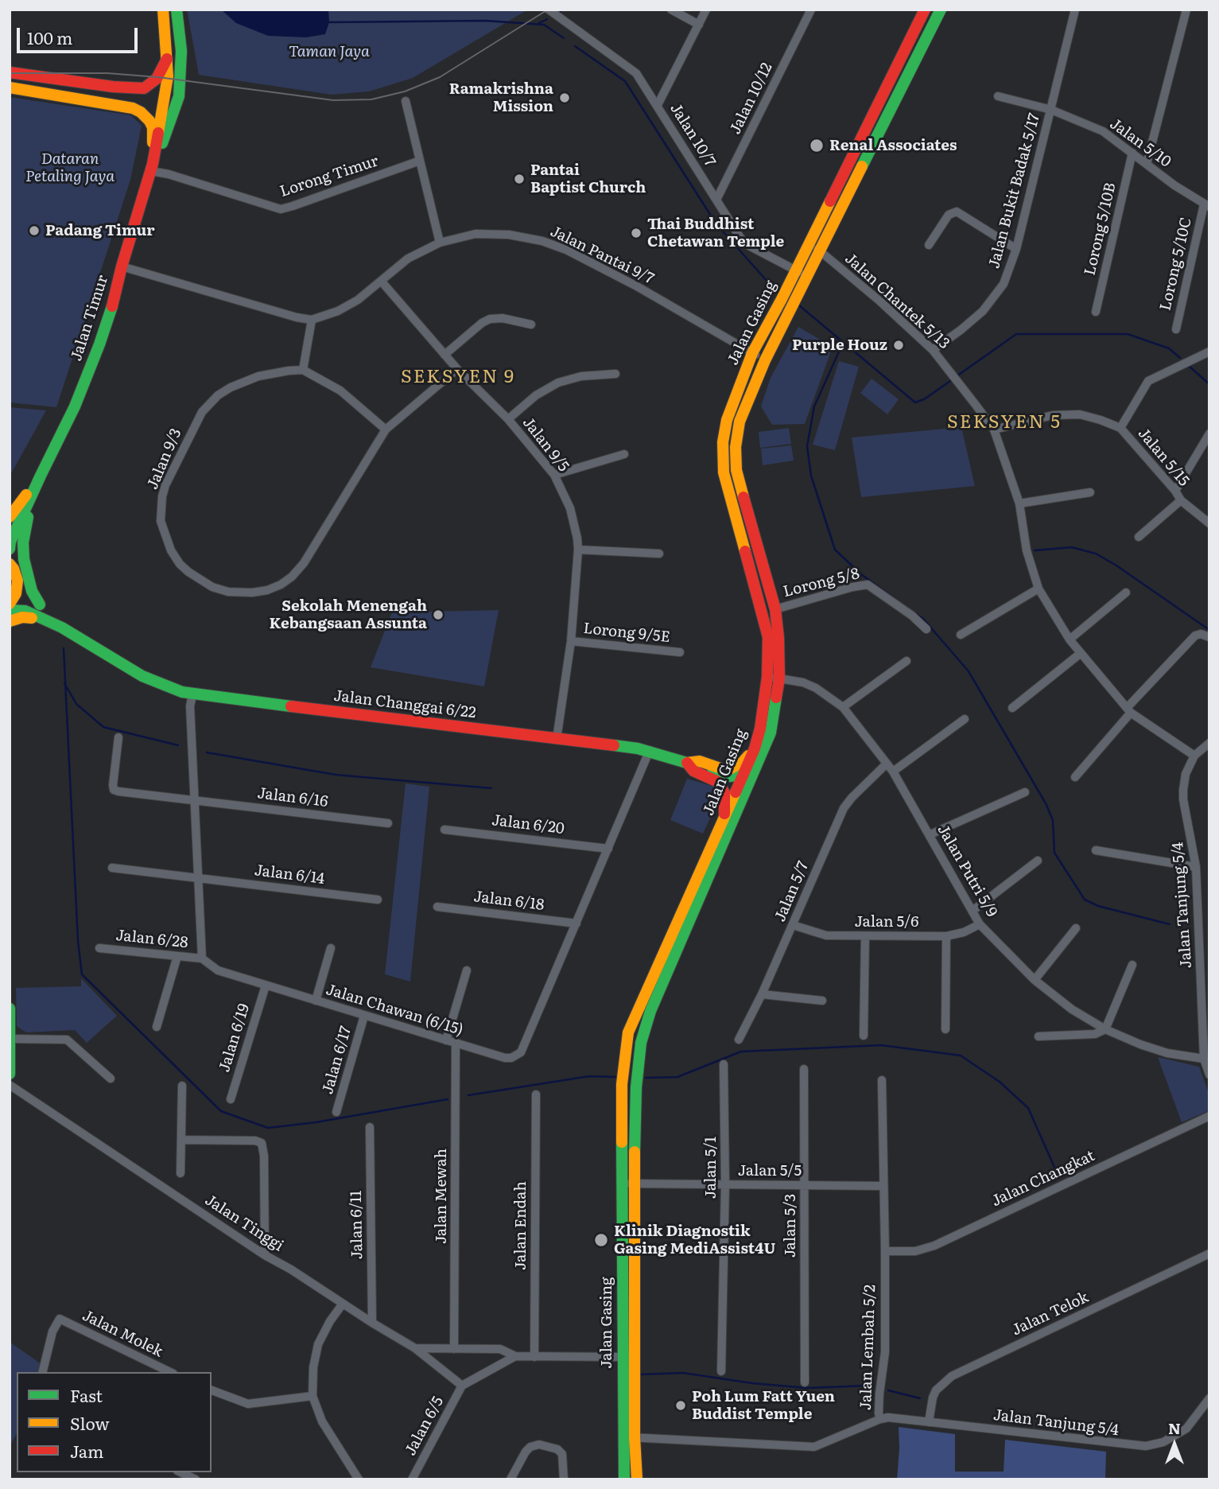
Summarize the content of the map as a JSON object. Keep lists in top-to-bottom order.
{
  "streets": {
    "main road": ["Jalan Timur", "Jalan Gasing", "Jalan Changgai 6/22"],
    "street": [
      "Jalan 10/12",
      "Jalan 10/7",
      "Jalan 5/10",
      "Lorong Timur",
      "Jalan Bukit Badak 5/17",
      "Lorong 5/10B",
      "Jalan Pantai 9/7",
      "Lorong 5/10C",
      "Jalan Chantek 5/13",
      "Jalan 9/5",
      "Jalan 5/15",
      "Jalan 9/3",
      "Lorong 5/8",
      "Lorong 9/5E",
      "Jalan 6/16",
      "Jalan 6/20",
      "Jalan Putri 5/9",
      "Jalan 6/14",
      "Jalan 5/7",
      "Jalan 6/18",
      "Jalan Tanjung 5/4",
      "Jalan 5/6",
      "Jalan 6/28",
      "Jalan Chawan (6/15)",
      "Jalan 6/19",
      "Jalan 6/17",
      "Jalan 5/1",
      "Jalan 5/5",
      "Jalan Changkat",
      "Jalan Mewah",
      "Jalan Tinggi",
      "Jalan 6/11",
      "Jalan Endah",
      "Jalan 5/3",
      "Jalan Telok",
      "Jalan Molek",
      "Jalan Lembah 5/2",
      "Jalan 6/5"
    ]
  },
  "crossings": [
    ["Jalan 10/12", "Jalan 10/7"],
    ["Jalan 10/7", "Jalan Gasing"],
    ["Jalan 5/10", "Jalan Bukit Badak 5/17"],
    ["Jalan 5/10", "Lorong 5/10B"],
    ["Jalan 5/10", "Lorong 5/10C"],
    ["Lorong Timur", "Jalan Timur"],
    ["Jalan Bukit Badak 5/17", "Jalan Chantek 5/13"],
    ["Jalan Pantai 9/7", "Jalan Gasing"],
    ["Jalan Pantai 9/7", "Jalan 9/5"],
    ["Jalan Chantek 5/13", "Jalan Gasing"],
    ["Jalan Chantek 5/13", "Jalan 5/15"],
    ["Jalan Chantek 5/13", "Jalan Tanjung 5/4"],
    ["Jalan Gasing", "Lorong 5/8"],
    ["Jalan Gasing", "Jalan Changgai 6/22"],
    ["Jalan Gasing", "Jalan Putri 5/9"],
    ["Jalan Gasing", "Jalan 5/5"],
    ["Jalan Gasing", "Jalan Lembah 5/2"],
    ["Jalan 9/5", "Jalan 9/3"],
    ["Jalan 9/5", "Lorong 9/5E"],
    ["Jalan 9/5", "Jalan Changgai 6/22"],
    ["Jalan Changgai 6/22", "Jalan Chawan (6/15)"],
    ["Jalan 6/20", "Jalan Chawan (6/15)"],
    ["Jalan Putri 5/9", "Jalan 5/7"],
    ["Jalan Putri 5/9", "Jalan Tanjung 5/4"],
    ["Jalan Putri 5/9", "Jalan 5/6"],
    ["Jalan 5/7", "Jalan 5/6"],
    ["Jalan 6/18", "Jalan Chawan (6/15)"],
    ["Jalan Tanjung 5/4", "Jalan Telok"],
    ["Jalan Tanjung 5/4", "Jalan Lembah 5/2"],
    ["Jalan 6/28", "Jalan Chawan (6/15)"],
    ["Jalan Chawan (6/15)", "Jalan 6/19"],
    ["Jalan Chawan (6/15)", "Jalan 6/17"],
    ["Jalan Chawan (6/15)", "Jalan Mewah"],
    ["Jalan 5/1", "Jalan 5/5"],
    ["Jalan 5/5", "Jalan 5/3"],
    ["Jalan 5/5", "Jalan Lembah 5/2"],
    ["Jalan Changkat", "Jalan Lembah 5/2"],
    ["Jalan Tinggi", "Jalan 6/11"],
    ["Jalan Tinggi", "Jalan 6/5"]
  ],
  "districts": ["SEKSYEN 9", "SEKSYEN 5"],
  "parks": ["Taman Jaya", "Dataran Petaling Jaya"],
  "places": [
    "Ramakrishna Mission",
    "Renal Associates",
    "Pantai Baptist Church",
    "Padang Timur",
    "Thai Buddhist Chetawan Temple",
    "Purple Houz",
    "Sekolah Menengah Kebangsaan Assunta",
    "Klinik Diagnostik Gasing MediAssist4U",
    "Poh Lum Fatt Yuen Buddist Temple"
  ],
  "legend": ["Fast", "Slow", "Jam"],
  "scale_bar": "100 m",
  "north": "top"
}
